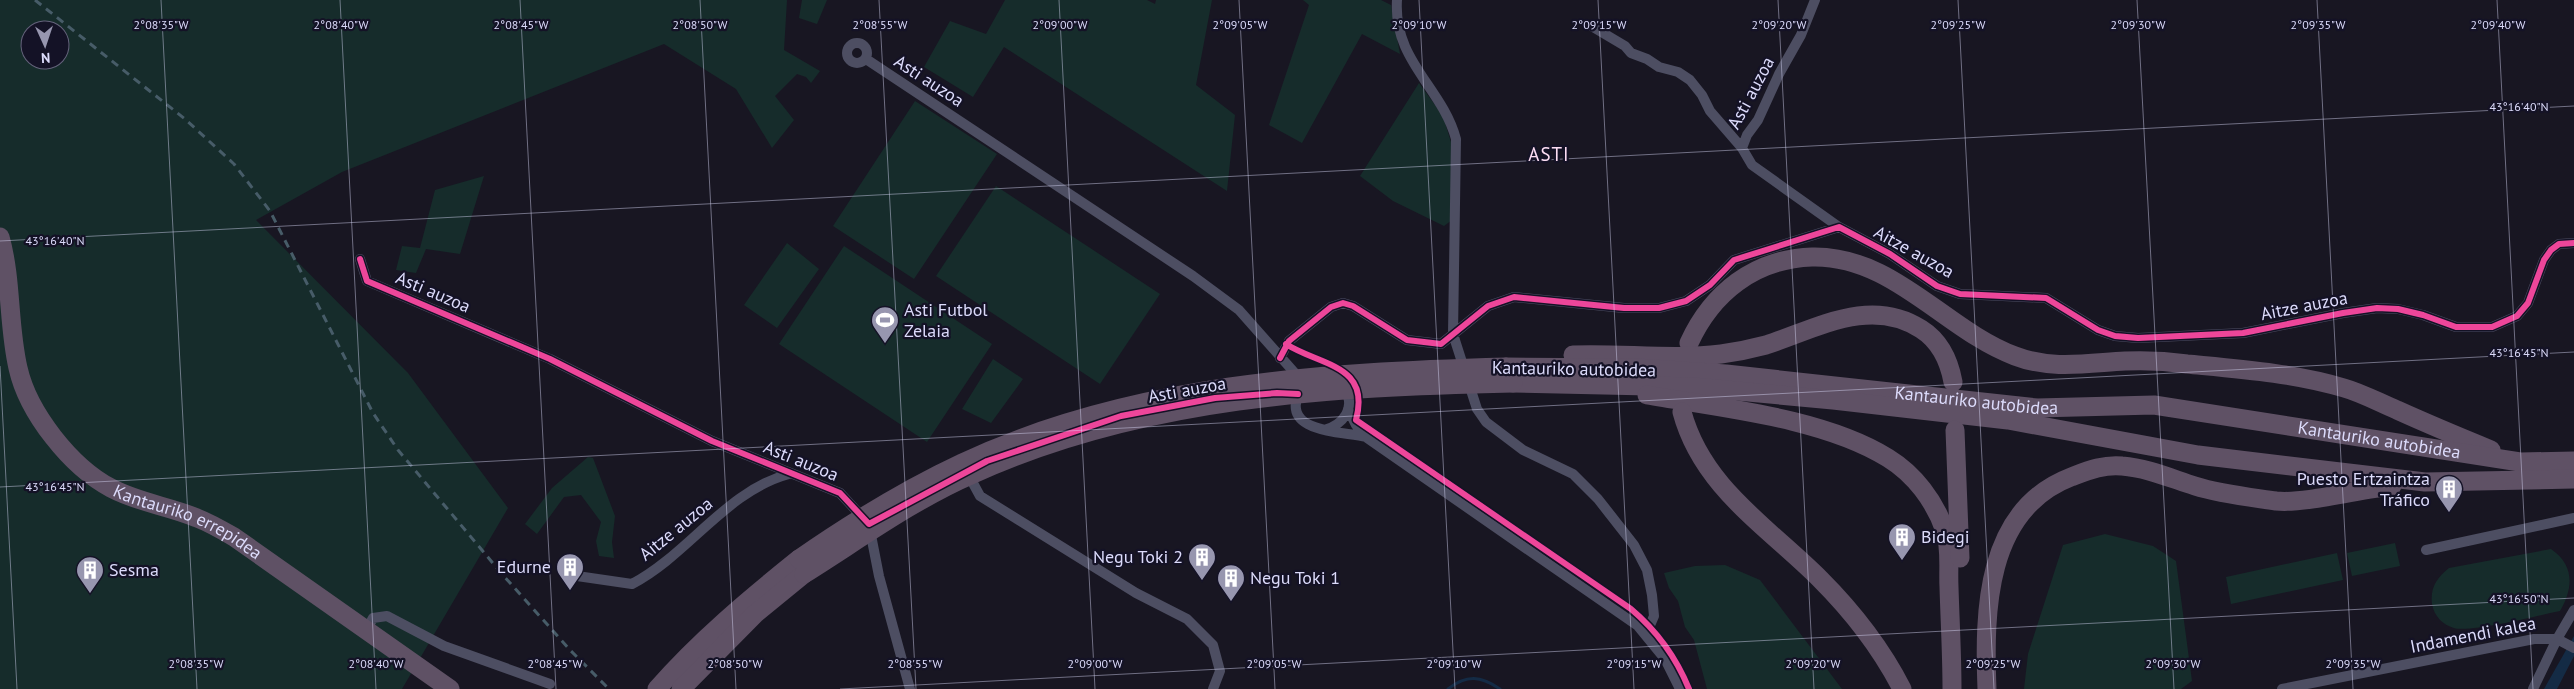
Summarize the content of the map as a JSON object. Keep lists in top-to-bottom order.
{
  "streets": {
    "highway": ["Kantauriko autobidea", "Kantauriko errepidea"],
    "street": ["Asti auzoa", "Aitze auzoa", "Indamendi kalea"]
  },
  "crossings": [
    ["Asti auzoa", "Aitze auzoa"]
  ],
  "districts": ["ASTI"],
  "places": {
    "sports": ["Asti Futbol Zelaia"],
    "building": [
      "Puesto Ertzaintza Tráfico",
      "Bidegi",
      "Negu Toki 2",
      "Edurne",
      "Sesma",
      "Negu Toki 1"
    ]
  },
  "north": "bottom",
  "coordinates": [
    "2°08'35\"W",
    "2°08'40\"W",
    "2°08'45\"W",
    "2°08'50\"W",
    "2°08'55\"W",
    "2°09'00\"W",
    "2°09'05\"W",
    "2°09'10\"W",
    "2°09'15\"W",
    "2°09'20\"W",
    "2°09'25\"W",
    "2°09'30\"W",
    "2°09'35\"W",
    "2°09'40\"W",
    "43°16'40\"N",
    "43°16'45\"N",
    "43°16'50\"N"
  ]
}
